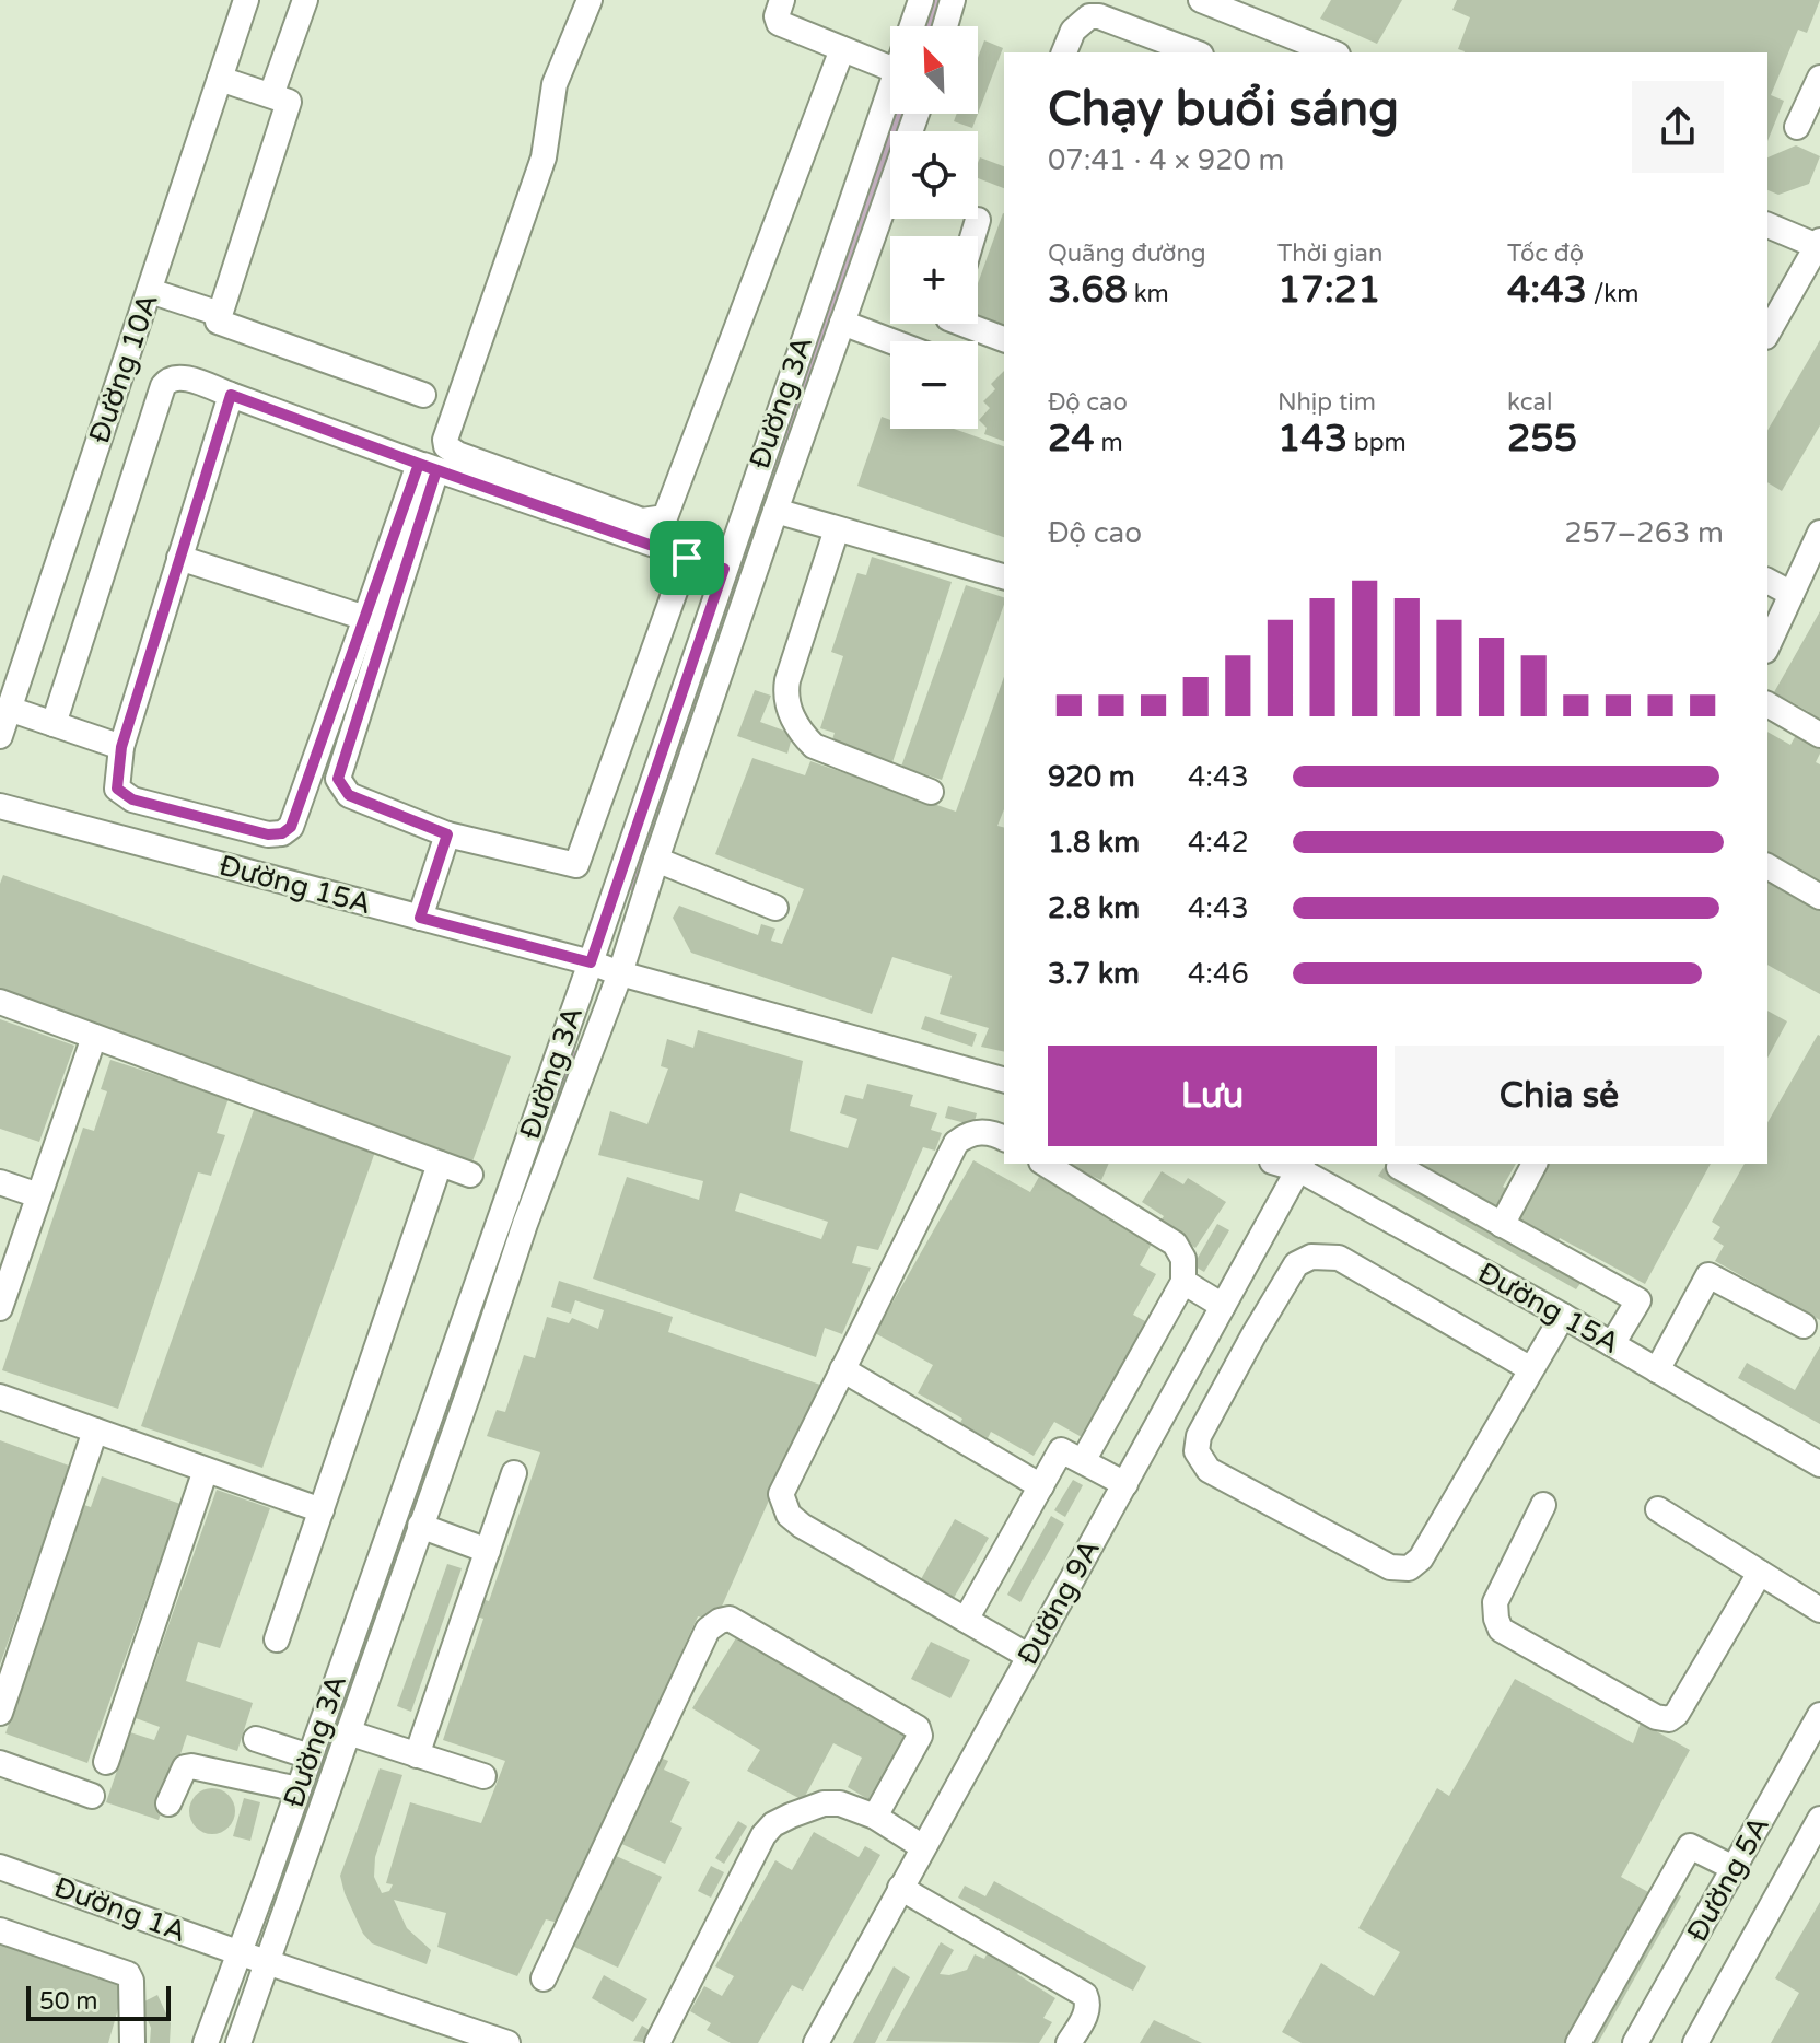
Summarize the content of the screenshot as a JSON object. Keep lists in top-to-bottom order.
{
  "streets": {
    "street": [
      "Đường 10A",
      "Đường 3A",
      "Đường 15A",
      "Đường 9A",
      "Đường 5A",
      "Đường 1A"
    ]
  },
  "crossings": [
    ["Đường 3A", "Đường 15A"],
    ["Đường 3A", "Đường 1A"],
    ["Đường 15A", "Đường 9A"]
  ],
  "scale_bar": "50 m",
  "north": "top left",
  "page": {
    "map_buttons": ["+", "−"],
    "heading": ["Chạy buổi sáng", "07:41 · 4 × 920 m"],
    "stats": [
      ["Quãng đường", "3.68 km"],
      ["Thời gian", "17:21"],
      ["Tốc độ", "4:43 /km"],
      ["Độ cao", "24 m"],
      ["Nhịp tim", "143 bpm"],
      ["kcal", "255"]
    ],
    "chart": ["Độ cao", "257–263 m"],
    "list": [
      {
        "name": "920 m",
        "note": "4:43"
      },
      {
        "name": "1.8 km",
        "note": "4:42"
      },
      {
        "name": "2.8 km",
        "note": "4:43"
      },
      {
        "name": "3.7 km",
        "note": "4:46"
      }
    ],
    "buttons": ["Lưu", "Chia sẻ"],
    "scale": "50 m"
  }
}
